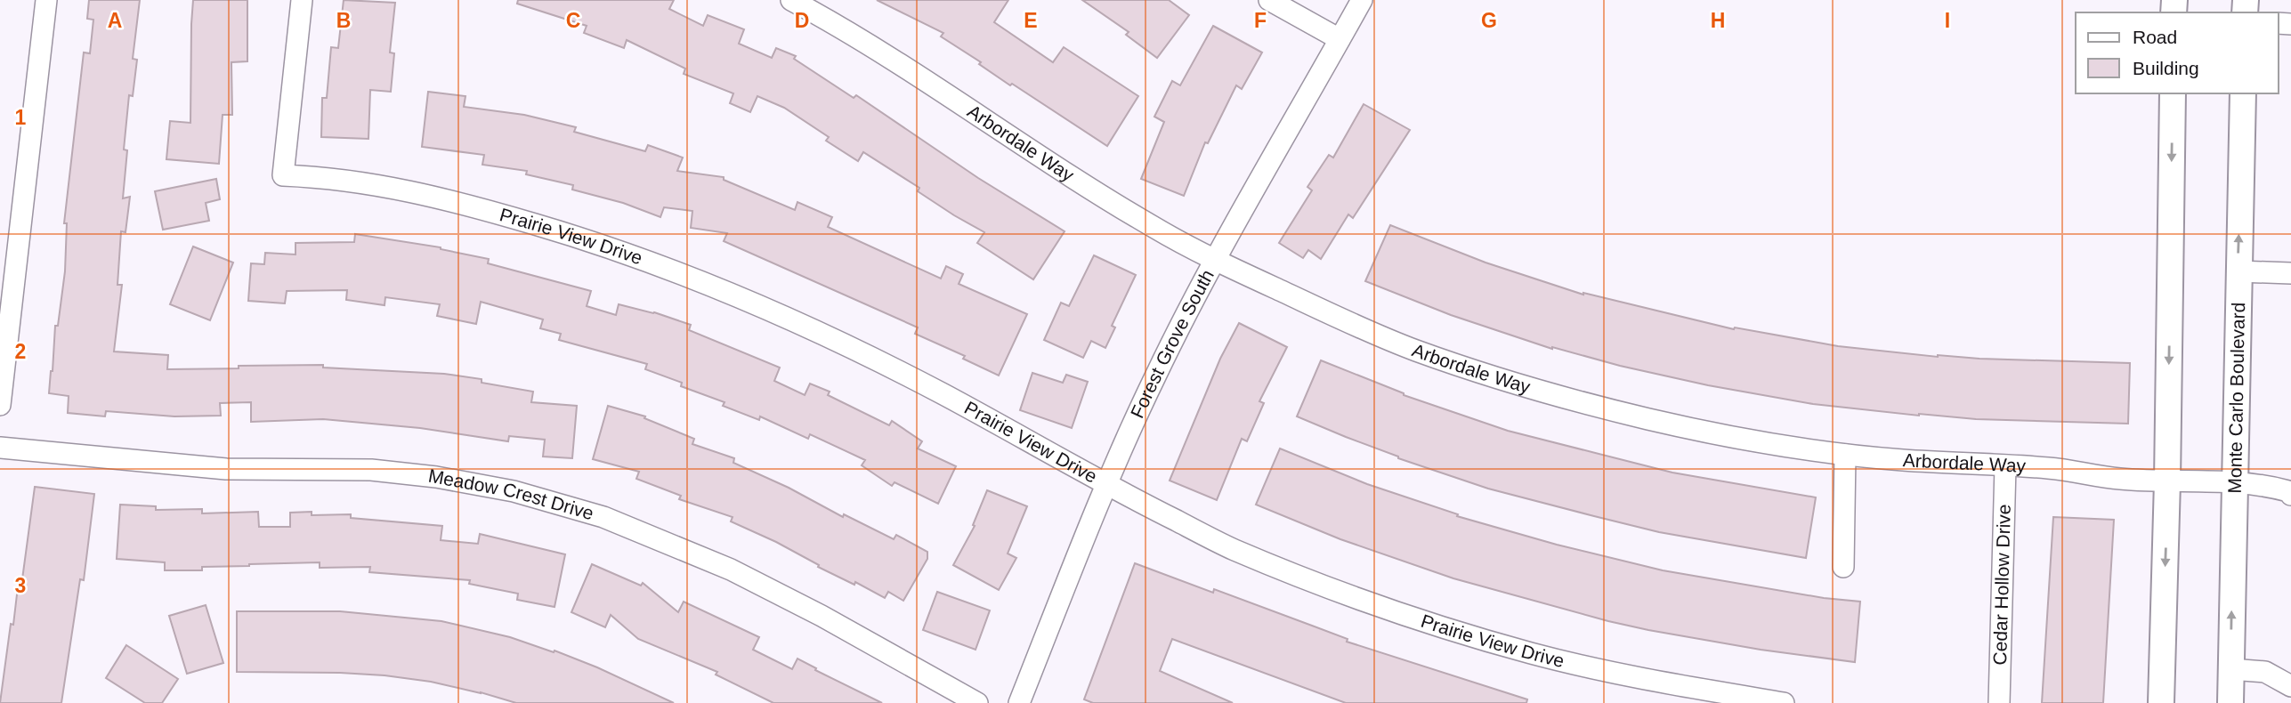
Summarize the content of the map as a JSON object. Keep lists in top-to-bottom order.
{
  "streets": {
    "main road": ["Monte Carlo Boulevard"],
    "street": [
      "Arbordale Way",
      "Prairie View Drive",
      "Forest Grove South",
      "Meadow Crest Drive",
      "Cedar Hollow Drive"
    ]
  },
  "crossings": [
    ["Arbordale Way", "Forest Grove South"],
    ["Arbordale Way", "Monte Carlo Boulevard"],
    ["Arbordale Way", "Cedar Hollow Drive"],
    ["Prairie View Drive", "Forest Grove South"]
  ],
  "legend": ["Road", "Building"],
  "grid": {
    "columns": [
      "A",
      "B",
      "C",
      "D",
      "E",
      "F",
      "G",
      "H",
      "I"
    ],
    "rows": ["1", "2", "3"]
  }
}
